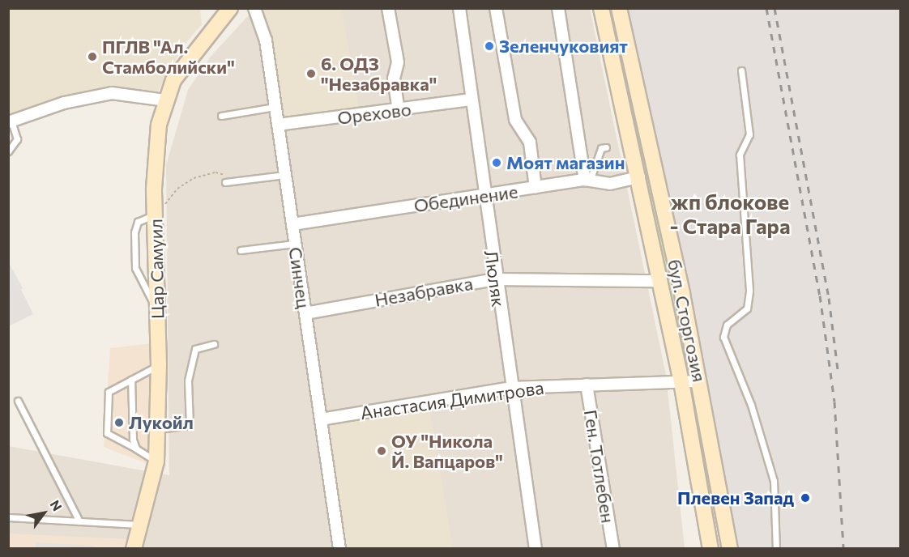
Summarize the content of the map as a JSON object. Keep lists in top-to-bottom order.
{
  "streets": {
    "main road": ["Цар Самуил", "бул. Сторгозия"],
    "street": [
      "Орехово",
      "Обединение",
      "Синчец",
      "Люляк",
      "Незабравка",
      "Анастасия Димитрова",
      "Ген. Тотлебен"
    ]
  },
  "crossings": [
    ["Орехово", "Синчец"],
    ["Орехово", "Люляк"],
    ["Обединение", "Синчец"],
    ["Обединение", "Люляк"],
    ["Обединение", "бул. Сторгозия"],
    ["Синчец", "Незабравка"],
    ["Синчец", "Анастасия Димитрова"],
    ["Люляк", "Незабравка"],
    ["Люляк", "Анастасия Димитрова"],
    ["Незабравка", "бул. Сторгозия"],
    ["бул. Сторгозия", "Анастасия Димитрова"],
    ["Анастасия Димитрова", "Ген. Тотлебен"]
  ],
  "districts": ["жп блокове - Стара Гара"],
  "places": [
    "Зеленчуковият",
    "ПГЛВ \"Ал. Стамболийски\"",
    "6. ОДЗ \"Незабравка\"",
    "Моят магазин",
    "Лукойл",
    "ОУ \"Никола Й. Вапцаров\"",
    "Плевен Запад"
  ],
  "north": "top right"
}
